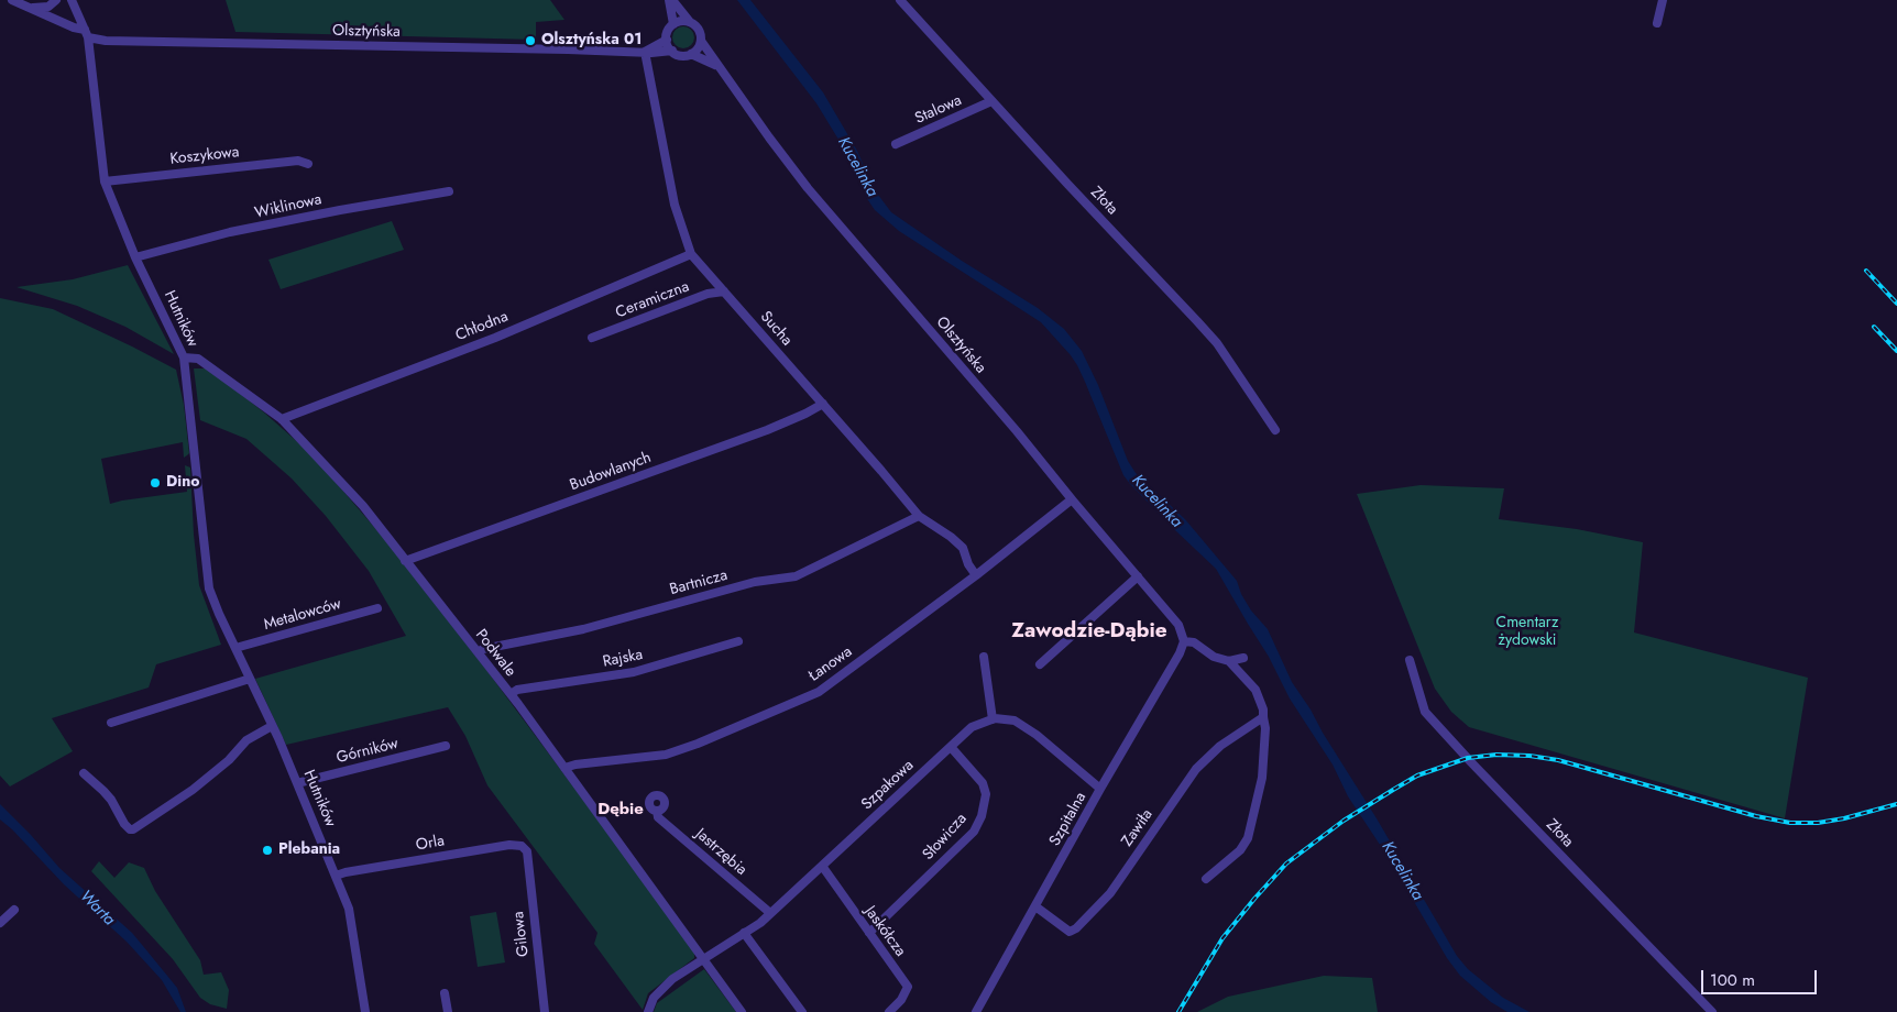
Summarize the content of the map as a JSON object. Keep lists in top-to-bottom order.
{
  "streets": {
    "street": [
      "Olsztyńska",
      "Stalowa",
      "Koszykowa",
      "Złota",
      "Wiklinowa",
      "Ceramiczna",
      "Hutników",
      "Chłodna",
      "Sucha",
      "Budowlanych",
      "Bartnicza",
      "Metalowców",
      "Podwale",
      "Rajska",
      "Łanowa",
      "Górników",
      "Szpakowa",
      "Szpitalna",
      "Zawiła",
      "Słowicza",
      "Orla",
      "Jastrzębia",
      "Jaskółcza",
      "Gilowa"
    ]
  },
  "crossings": [
    ["Olsztyńska", "Hutników"],
    ["Olsztyńska", "Sucha"],
    ["Olsztyńska", "Łanowa"],
    ["Olsztyńska", "Szpitalna"],
    ["Stalowa", "Złota"],
    ["Koszykowa", "Hutników"],
    ["Wiklinowa", "Hutników"],
    ["Ceramiczna", "Sucha"],
    ["Hutników", "Metalowców"],
    ["Hutników", "Podwale"],
    ["Hutników", "Górników"],
    ["Hutników", "Orla"],
    ["Chłodna", "Sucha"],
    ["Chłodna", "Podwale"],
    ["Sucha", "Budowlanych"],
    ["Sucha", "Bartnicza"],
    ["Sucha", "Łanowa"],
    ["Budowlanych", "Podwale"],
    ["Bartnicza", "Podwale"],
    ["Podwale", "Rajska"],
    ["Podwale", "Łanowa"],
    ["Podwale", "Szpakowa"],
    ["Szpakowa", "Słowicza"],
    ["Szpakowa", "Jastrzębia"],
    ["Szpakowa", "Jaskółcza"],
    ["Szpitalna", "Zawiła"],
    ["Słowicza", "Jaskółcza"],
    ["Orla", "Gilowa"]
  ],
  "districts": ["Zawodzie-Dąbie", "Dębie"],
  "water": ["Kucelinka", "Warta"],
  "parks": ["Cmentarz żydowski"],
  "places": ["Olsztyńska 01", "Dino", "Plebania"],
  "scale_bar": "100 m"
}
